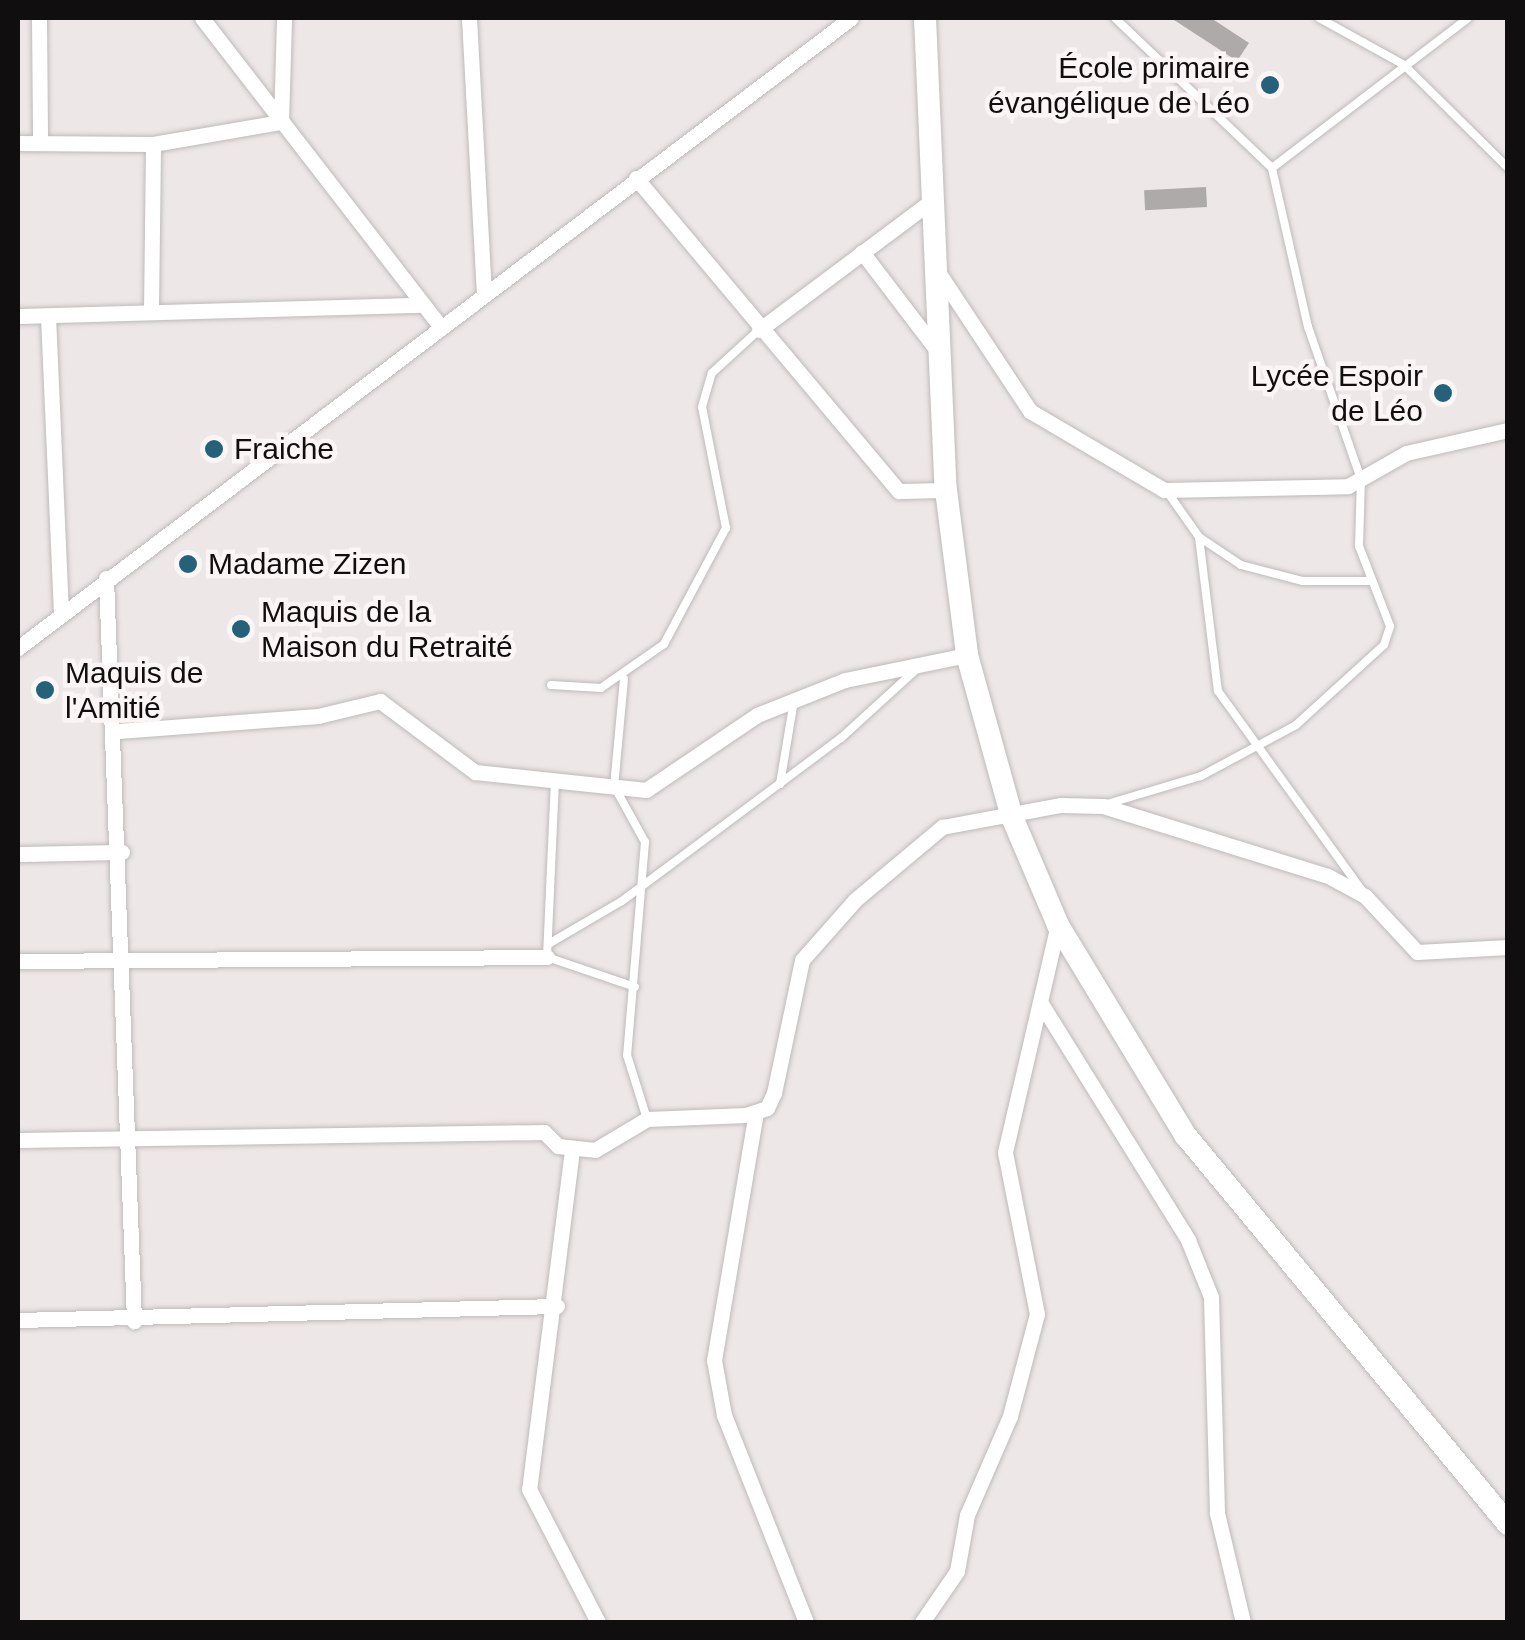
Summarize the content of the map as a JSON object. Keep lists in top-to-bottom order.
{
  "places": [
    "École primaire évangélique de Léo",
    "Lycée Espoir de Léo",
    "Fraiche",
    "Madame Zizen",
    "Maquis de la Maison du Retraité",
    "Maquis de l'Amitié"
  ]
}
